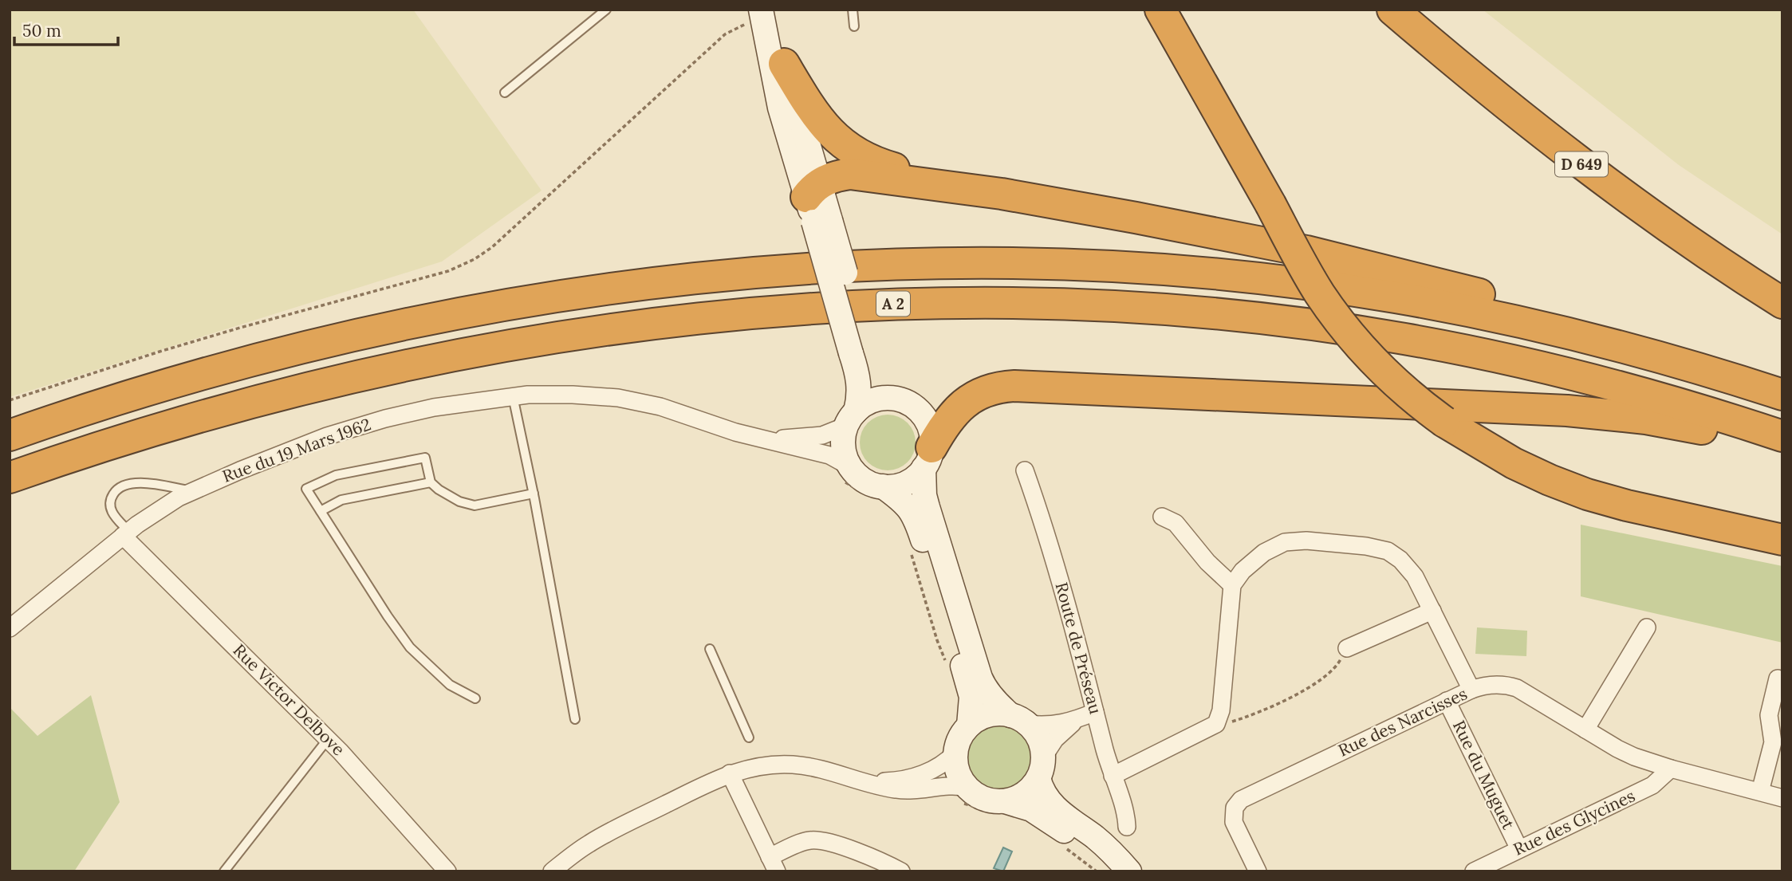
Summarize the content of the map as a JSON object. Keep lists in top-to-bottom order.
{
  "streets": {
    "highway": ["D 649", "A 2"],
    "street": [
      "Rue du 19 Mars 1962",
      "Route de Préseau",
      "Rue Victor Delbove",
      "Rue des Narcisses",
      "Rue du Muguet",
      "Rue des Glycines"
    ]
  },
  "crossings": [
    ["Rue du 19 Mars 1962", "Rue Victor Delbove"],
    ["Rue des Narcisses", "Rue du Muguet"],
    ["Rue des Narcisses", "Rue des Glycines"],
    ["Rue du Muguet", "Rue des Glycines"]
  ],
  "scale_bar": "50 m"
}
